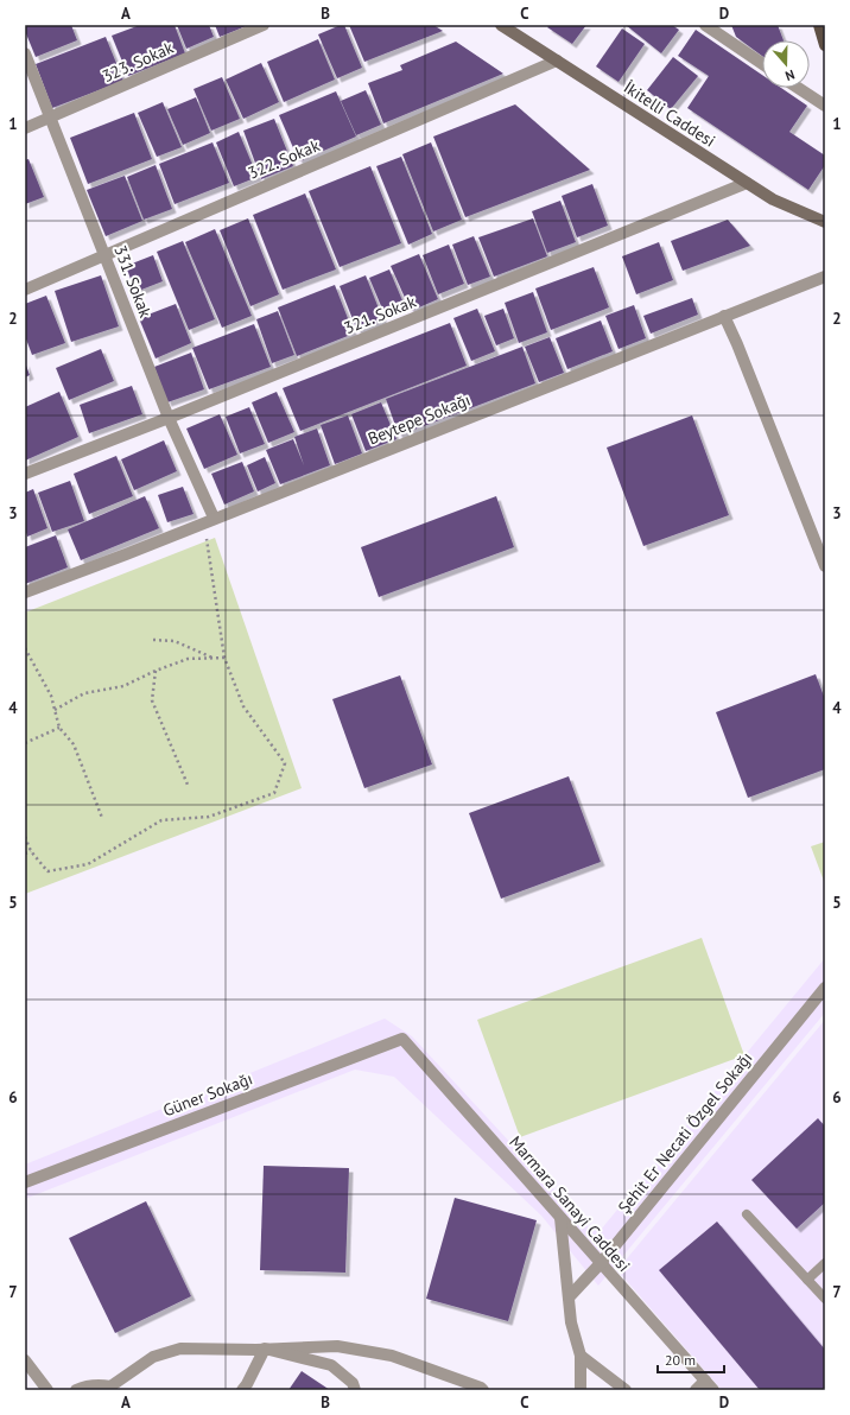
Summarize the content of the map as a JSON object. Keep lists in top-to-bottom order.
{
  "streets": {
    "street": [
      "323. Sokak",
      "İkitelli Caddesi",
      "322. Sokak",
      "331. Sokak",
      "321. Sokak",
      "Beytepe Sokağı",
      "Güner Sokağı",
      "Şehit Er Necati Özgel Sokağı",
      "Marmara Sanayi Caddesi"
    ]
  },
  "crossings": [
    ["323. Sokak", "331. Sokak"],
    ["İkitelli Caddesi", "322. Sokak"],
    ["İkitelli Caddesi", "321. Sokak"],
    ["322. Sokak", "331. Sokak"],
    ["331. Sokak", "321. Sokak"],
    ["331. Sokak", "Beytepe Sokağı"],
    ["Güner Sokağı", "Marmara Sanayi Caddesi"],
    ["Şehit Er Necati Özgel Sokağı", "Marmara Sanayi Caddesi"]
  ],
  "scale_bar": "20 m",
  "north": "bottom",
  "grid": {
    "columns": [
      "A",
      "B",
      "C",
      "D"
    ],
    "rows": [
      "1",
      "2",
      "3",
      "4",
      "5",
      "6",
      "7"
    ]
  }
}
